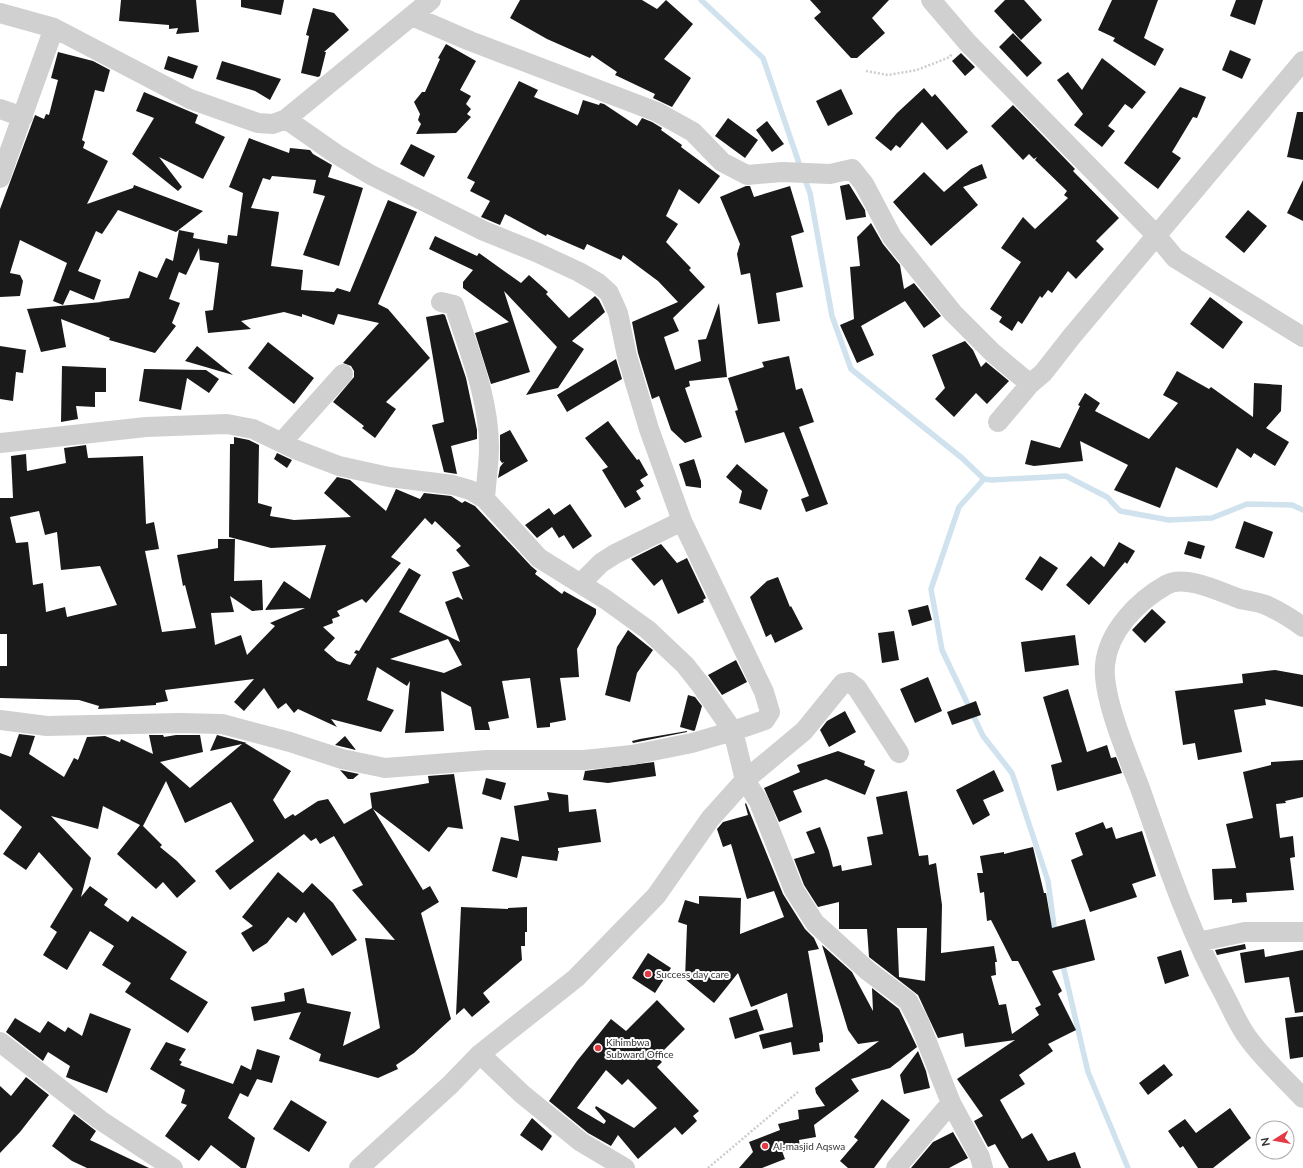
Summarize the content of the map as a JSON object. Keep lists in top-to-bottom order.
{
  "places": ["Success day care", "Kihimbwa Subward Office", "Al-masjid Aqswa"],
  "north": "left"
}
